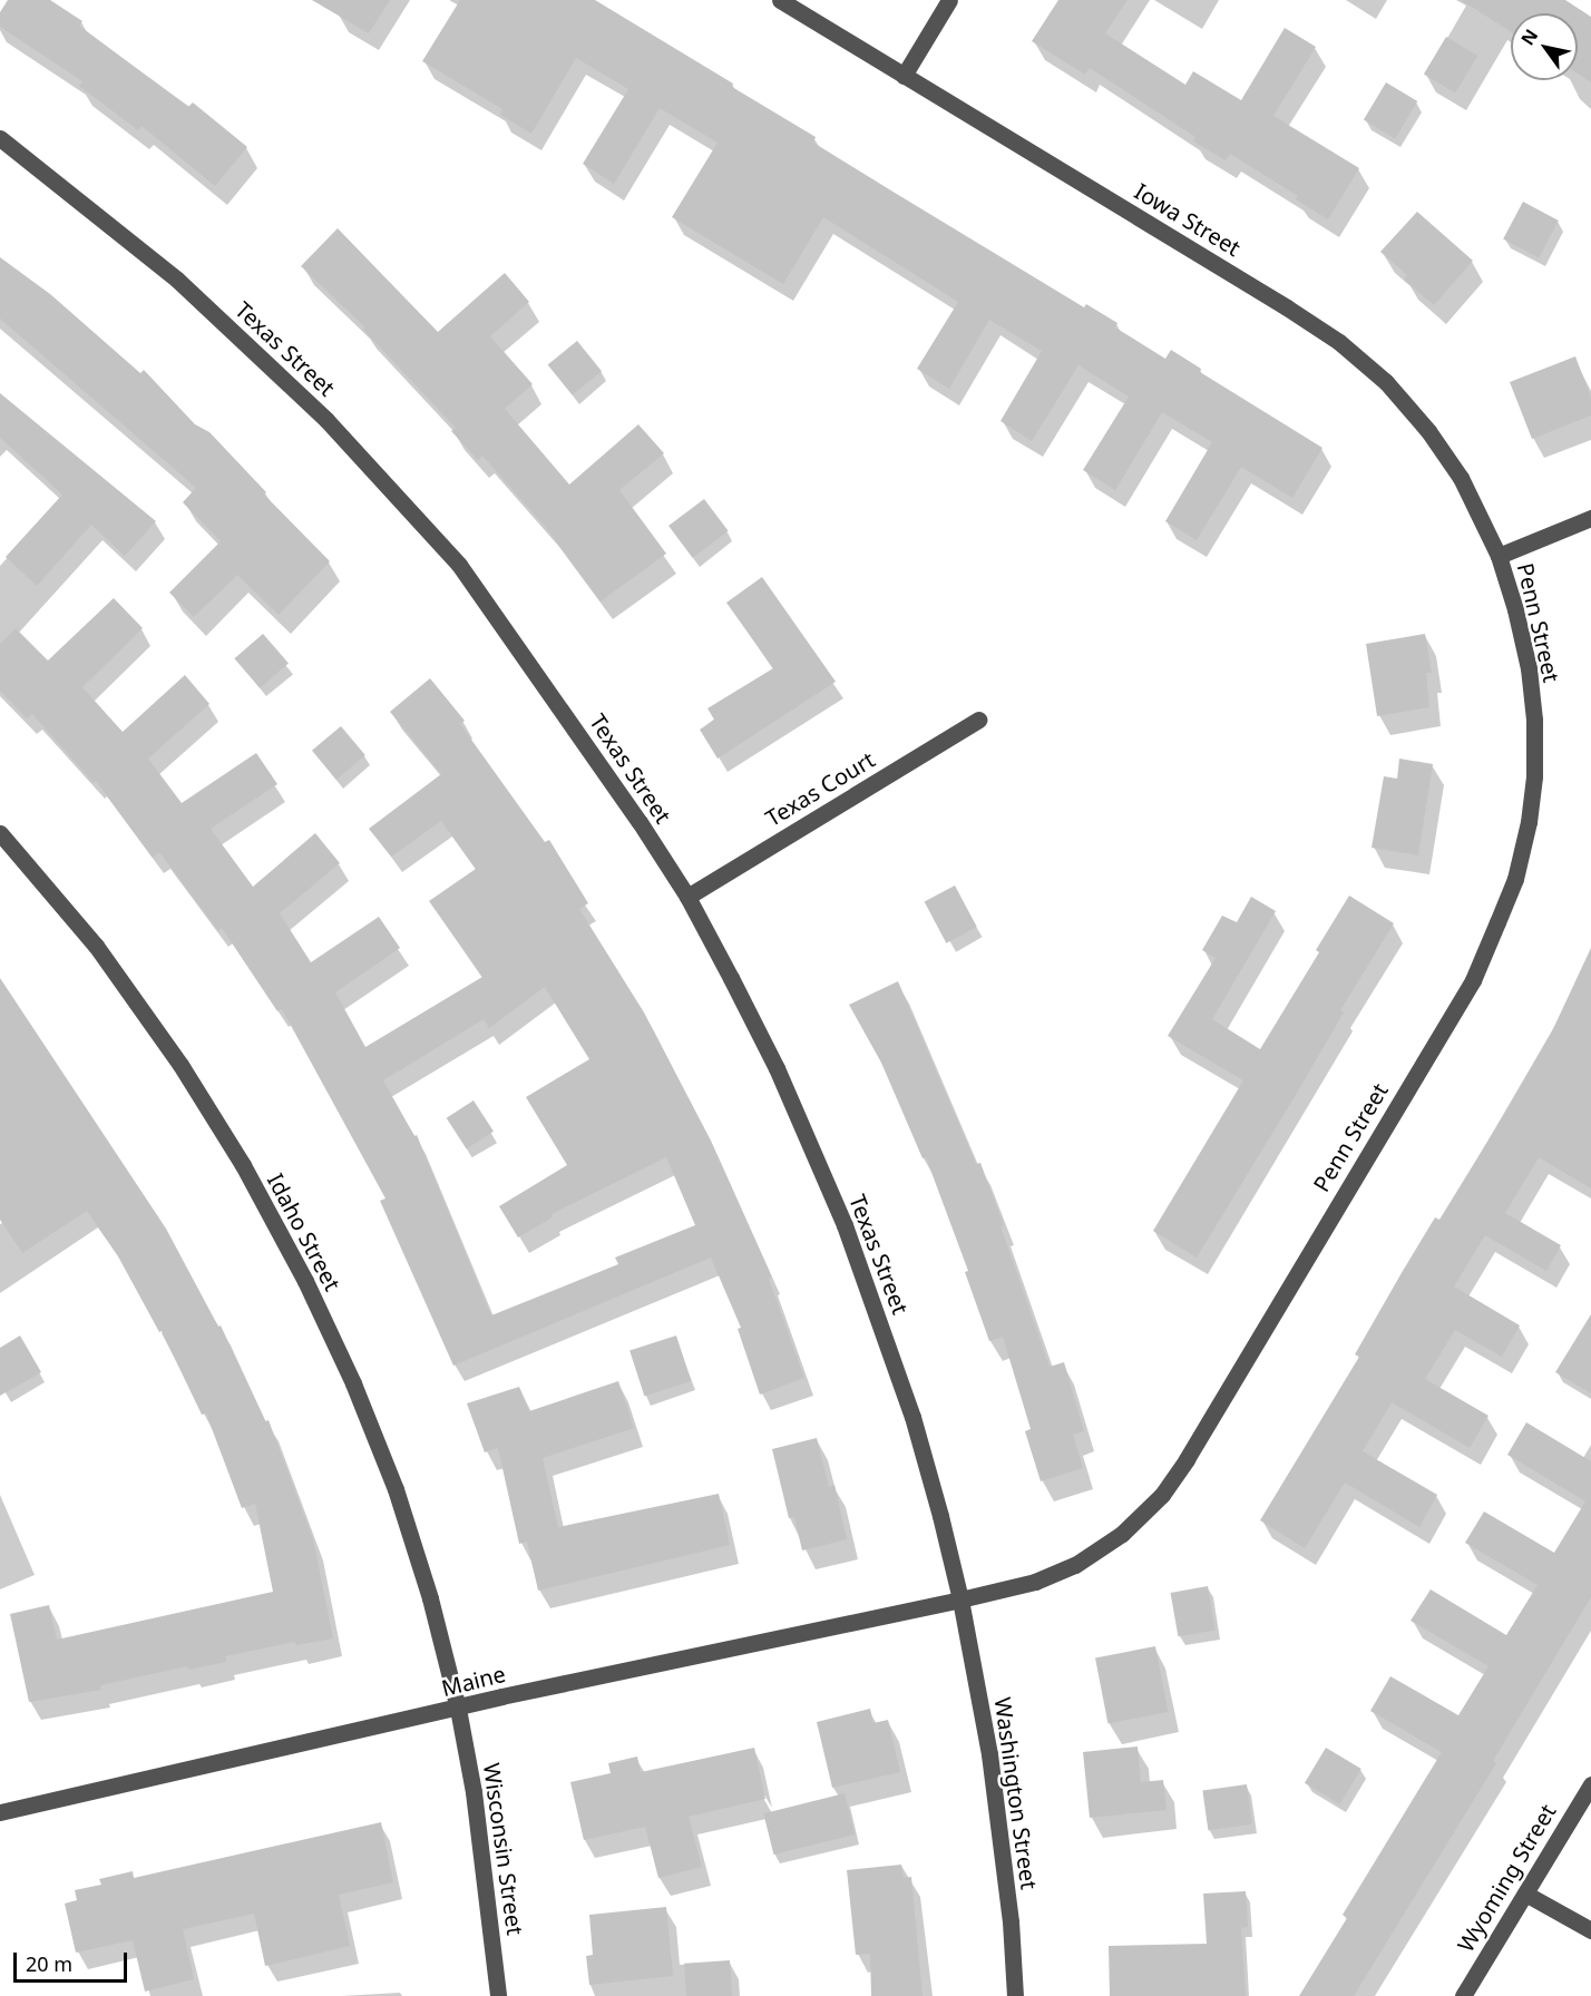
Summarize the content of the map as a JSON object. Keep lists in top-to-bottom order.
{
  "streets": {
    "street": [
      "Iowa Street",
      "Texas Street",
      "Penn Street",
      "Texas Court",
      "Idaho Street",
      "Maine",
      "Washington Street",
      "Wisconsin Street",
      "Wyoming Street"
    ]
  },
  "crossings": [
    ["Iowa Street", "Penn Street"],
    ["Texas Street", "Penn Street"],
    ["Texas Street", "Texas Court"],
    ["Texas Street", "Maine"],
    ["Texas Street", "Washington Street"],
    ["Penn Street", "Maine"],
    ["Penn Street", "Washington Street"],
    ["Idaho Street", "Maine"],
    ["Idaho Street", "Wisconsin Street"],
    ["Maine", "Washington Street"],
    ["Maine", "Wisconsin Street"]
  ],
  "scale_bar": "20 m",
  "north": "top left"
}
